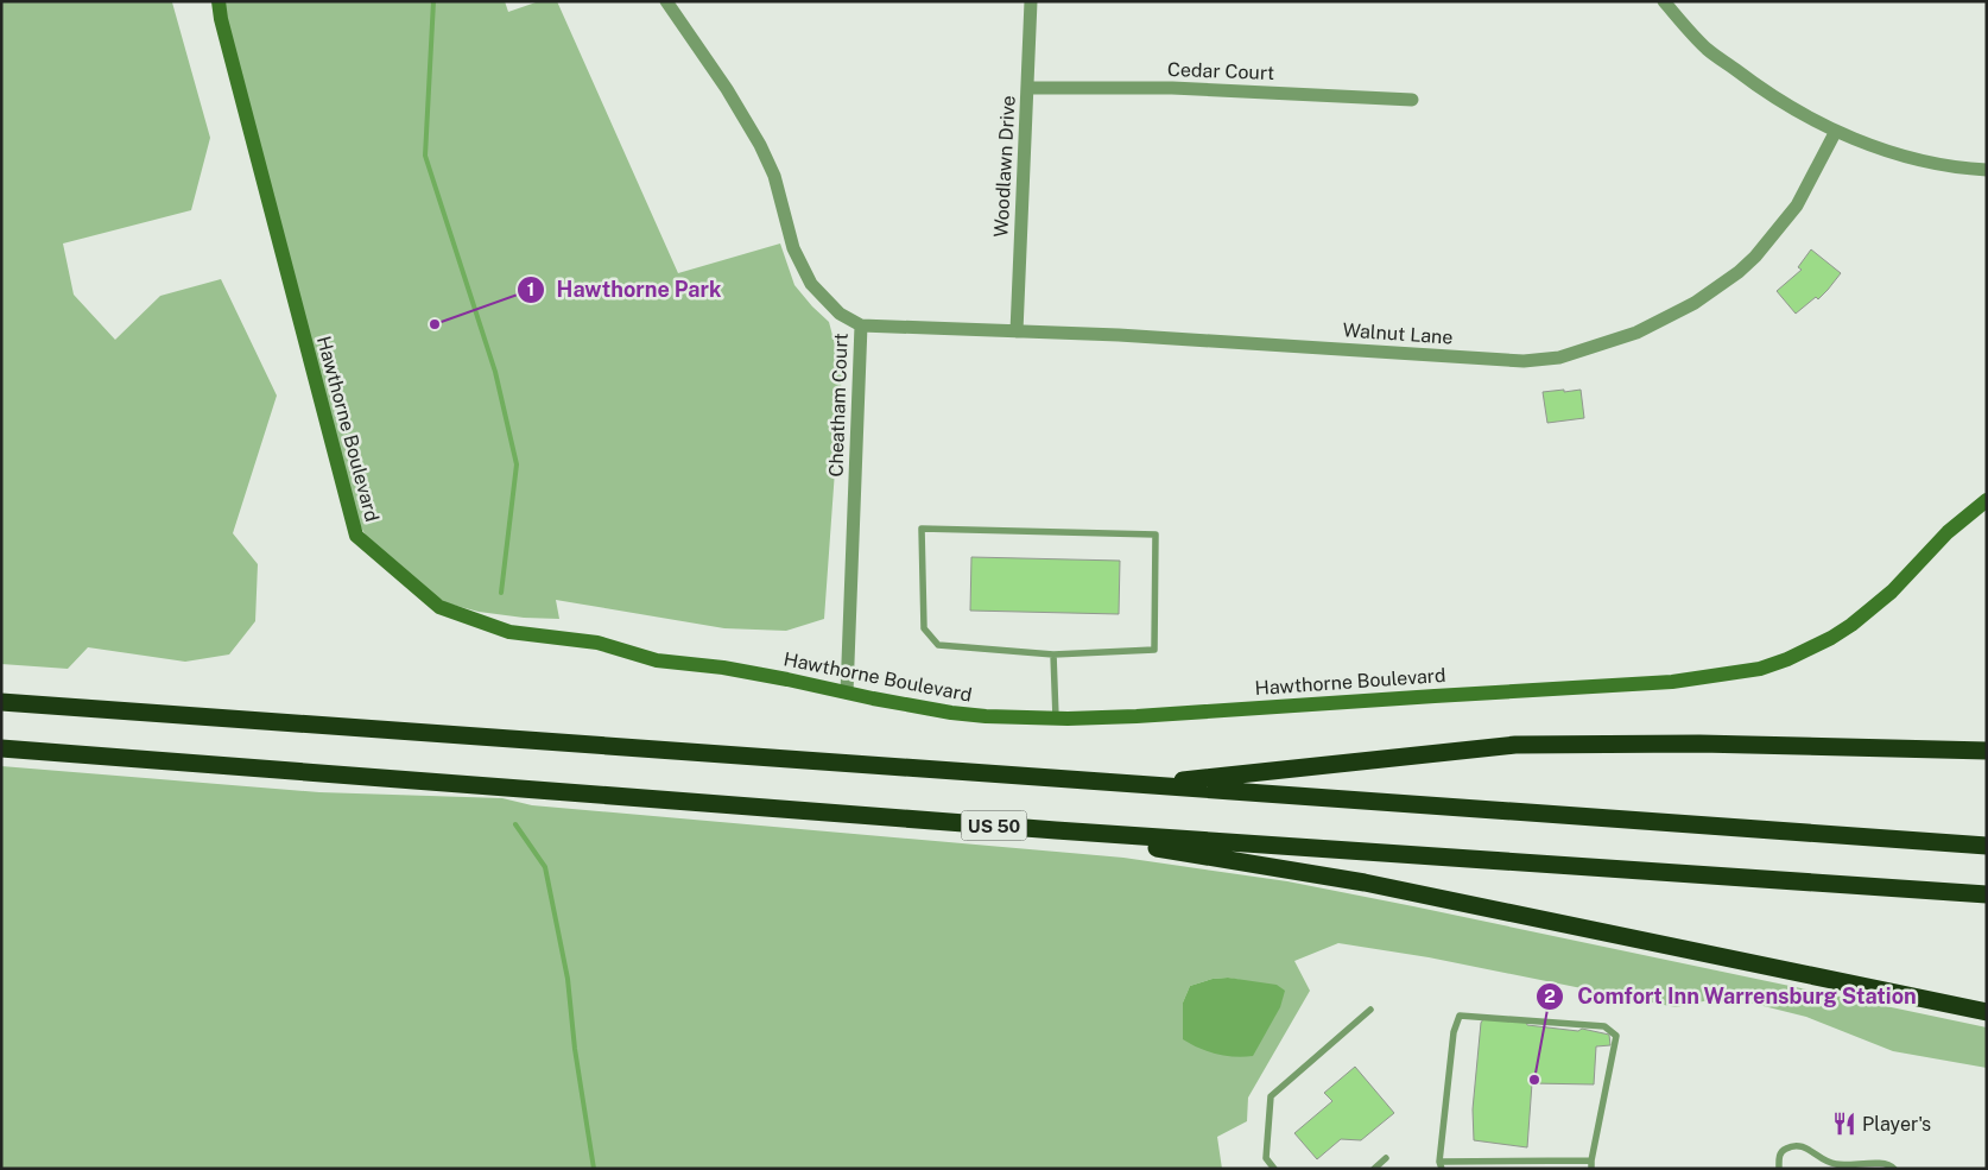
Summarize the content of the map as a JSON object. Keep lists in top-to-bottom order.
{
  "streets": {
    "highway": ["US 50"],
    "street": [
      "Cedar Court",
      "Woodlawn Drive",
      "Walnut Lane",
      "Cheatham Court",
      "Hawthorne Boulevard"
    ]
  },
  "crossings": [
    ["Cedar Court", "Woodlawn Drive"],
    ["Woodlawn Drive", "Walnut Lane"],
    ["Walnut Lane", "Cheatham Court"],
    ["Cheatham Court", "Hawthorne Boulevard"]
  ],
  "places": {
    "other": ["Hawthorne Park", "Comfort Inn Warrensburg Station"],
    "restaurant": ["Player's"]
  }
}
